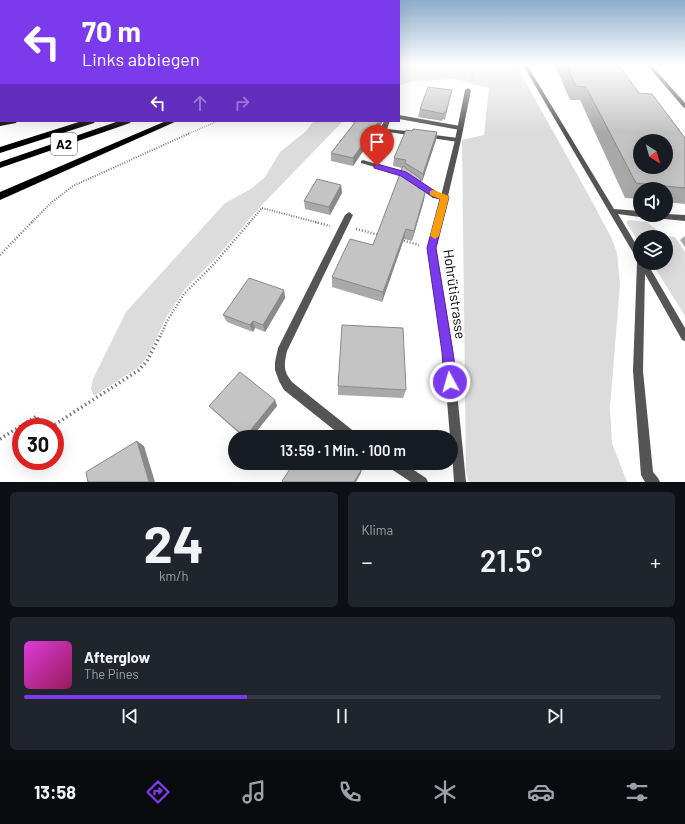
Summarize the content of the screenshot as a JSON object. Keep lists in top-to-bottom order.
{
  "streets": {
    "highway": ["A2"],
    "street": ["Hohrütistrasse"]
  },
  "north": "bottom right",
  "page": {
    "turn": ["70 m", "Links abbiegen"],
    "limit": "30",
    "trip": "13:59 · 1 Min. · 100 m",
    "tile": [
      ["24", "km/h"],
      "Klima"
    ],
    "heat": ["−", "21.5°", "+"],
    "song": ["Afterglow", "The Pines"],
    "tabs": "13:58"
  }
}
